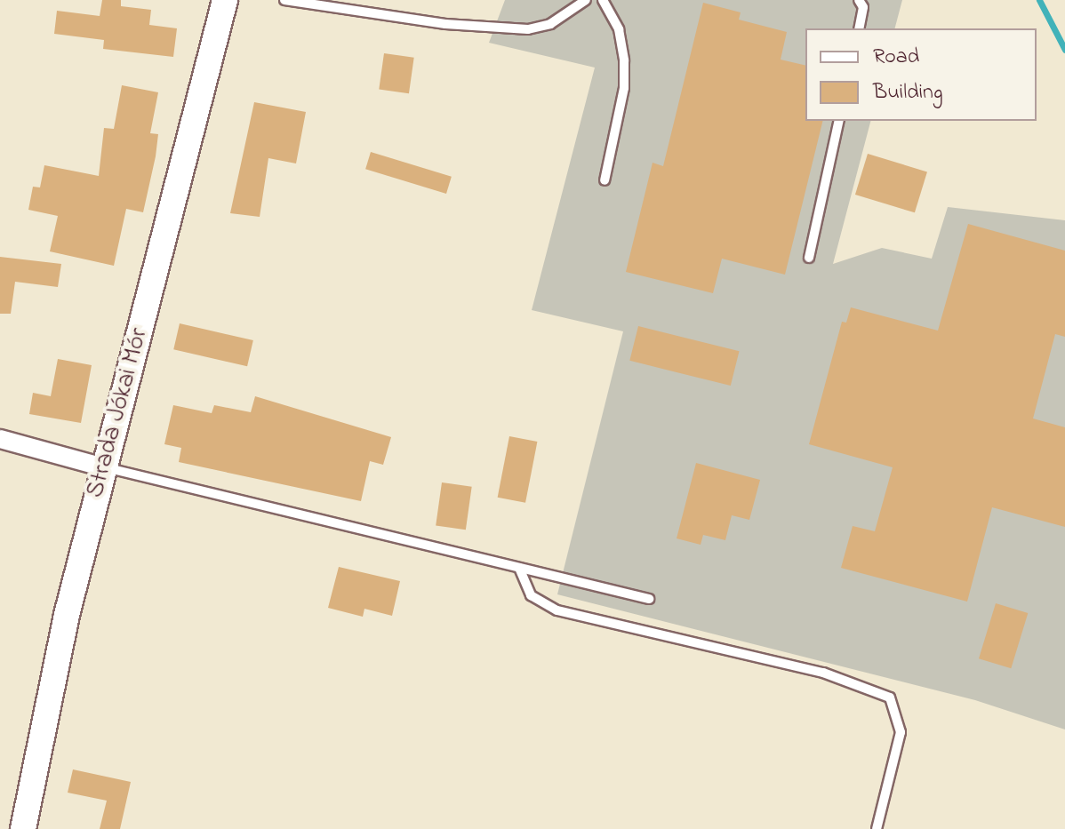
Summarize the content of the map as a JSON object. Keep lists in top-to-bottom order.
{
  "streets": {
    "main road": ["Strada Jókai Mór"]
  },
  "legend": ["Road", "Building"]
}
